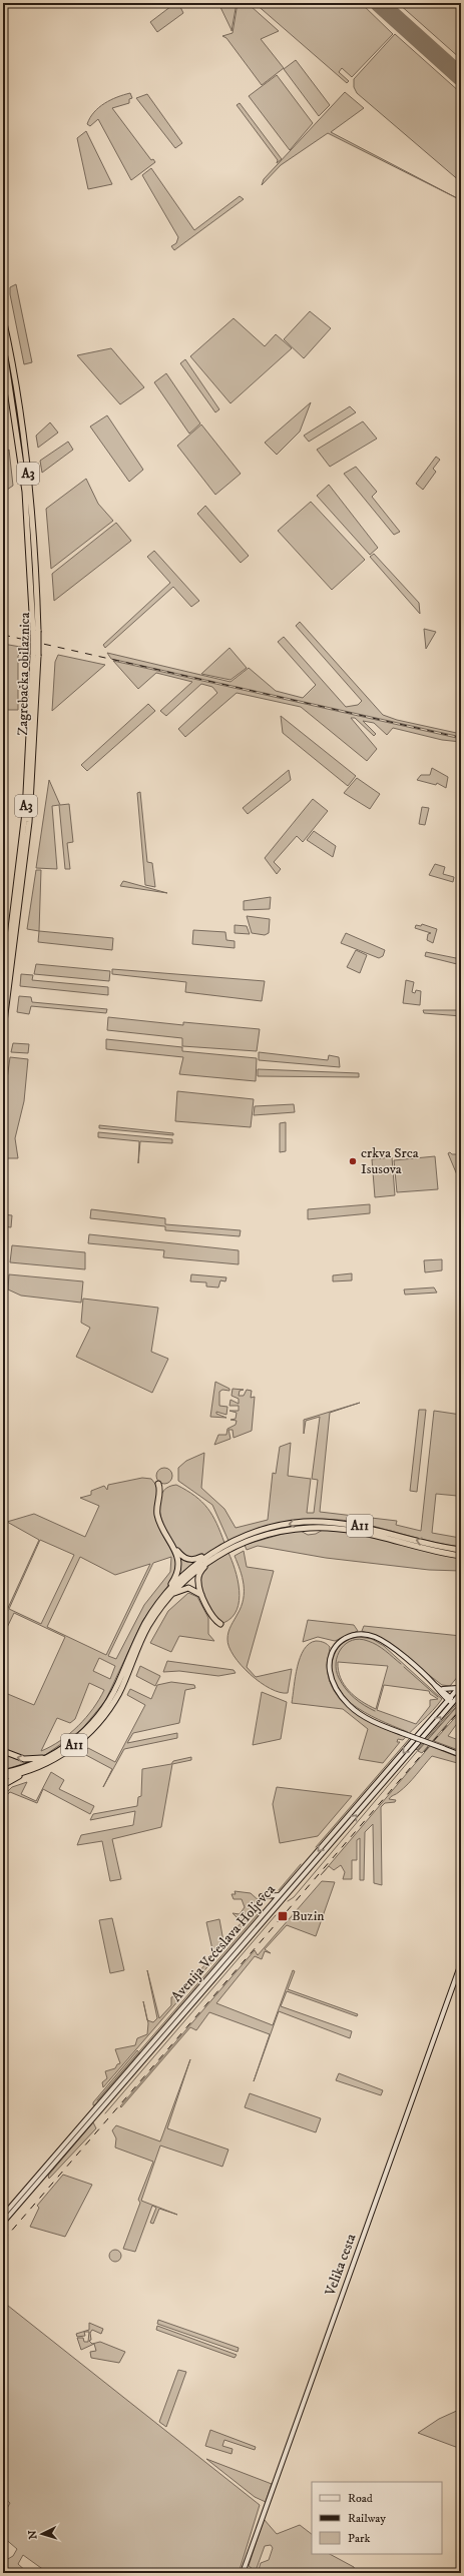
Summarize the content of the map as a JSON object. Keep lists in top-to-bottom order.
{
  "streets": {
    "highway": ["A3", "Zagrebačka obilaznica", "A11"],
    "main road": ["Avenija Većeslava Holjevca", "Velika cesta"]
  },
  "places": {
    "other": ["crkva Srca Isusova"],
    "transit": ["Buzin"]
  },
  "legend": ["Road", "Railway", "Park"],
  "north": "left"
}
